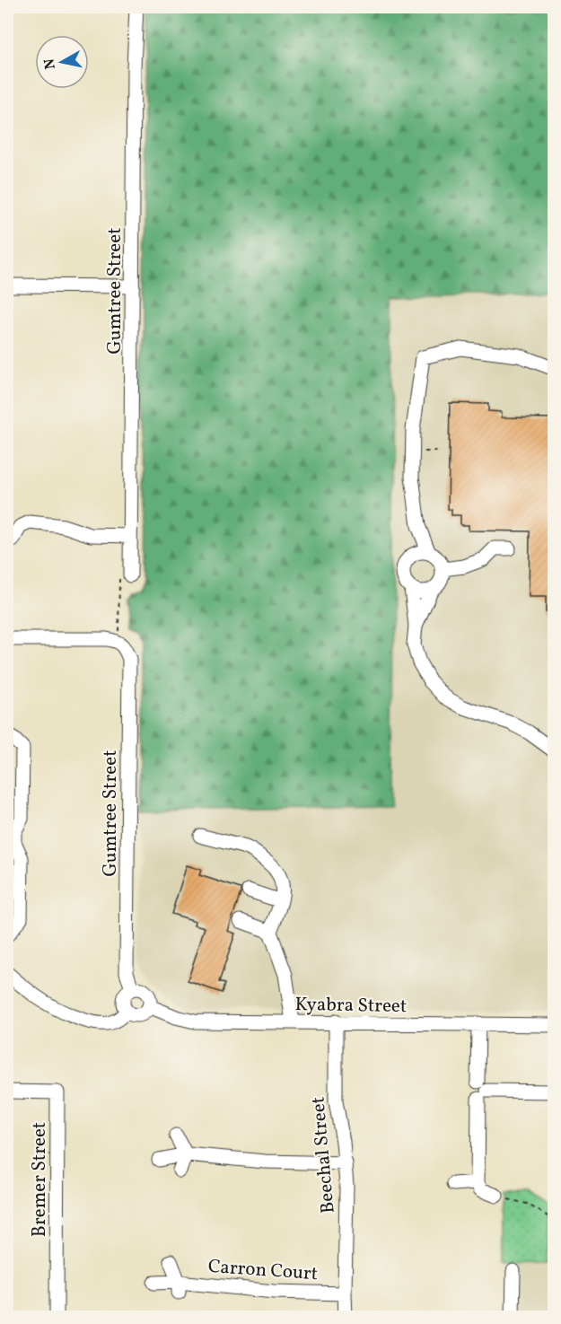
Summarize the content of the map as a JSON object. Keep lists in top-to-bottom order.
{
  "streets": {
    "street": [
      "Gumtree Street",
      "Kyabra Street",
      "Beechal Street",
      "Bremer Street",
      "Carron Court"
    ]
  },
  "crossings": [
    ["Gumtree Street", "Kyabra Street"],
    ["Kyabra Street", "Beechal Street"],
    ["Beechal Street", "Carron Court"]
  ],
  "north": "left"
}
